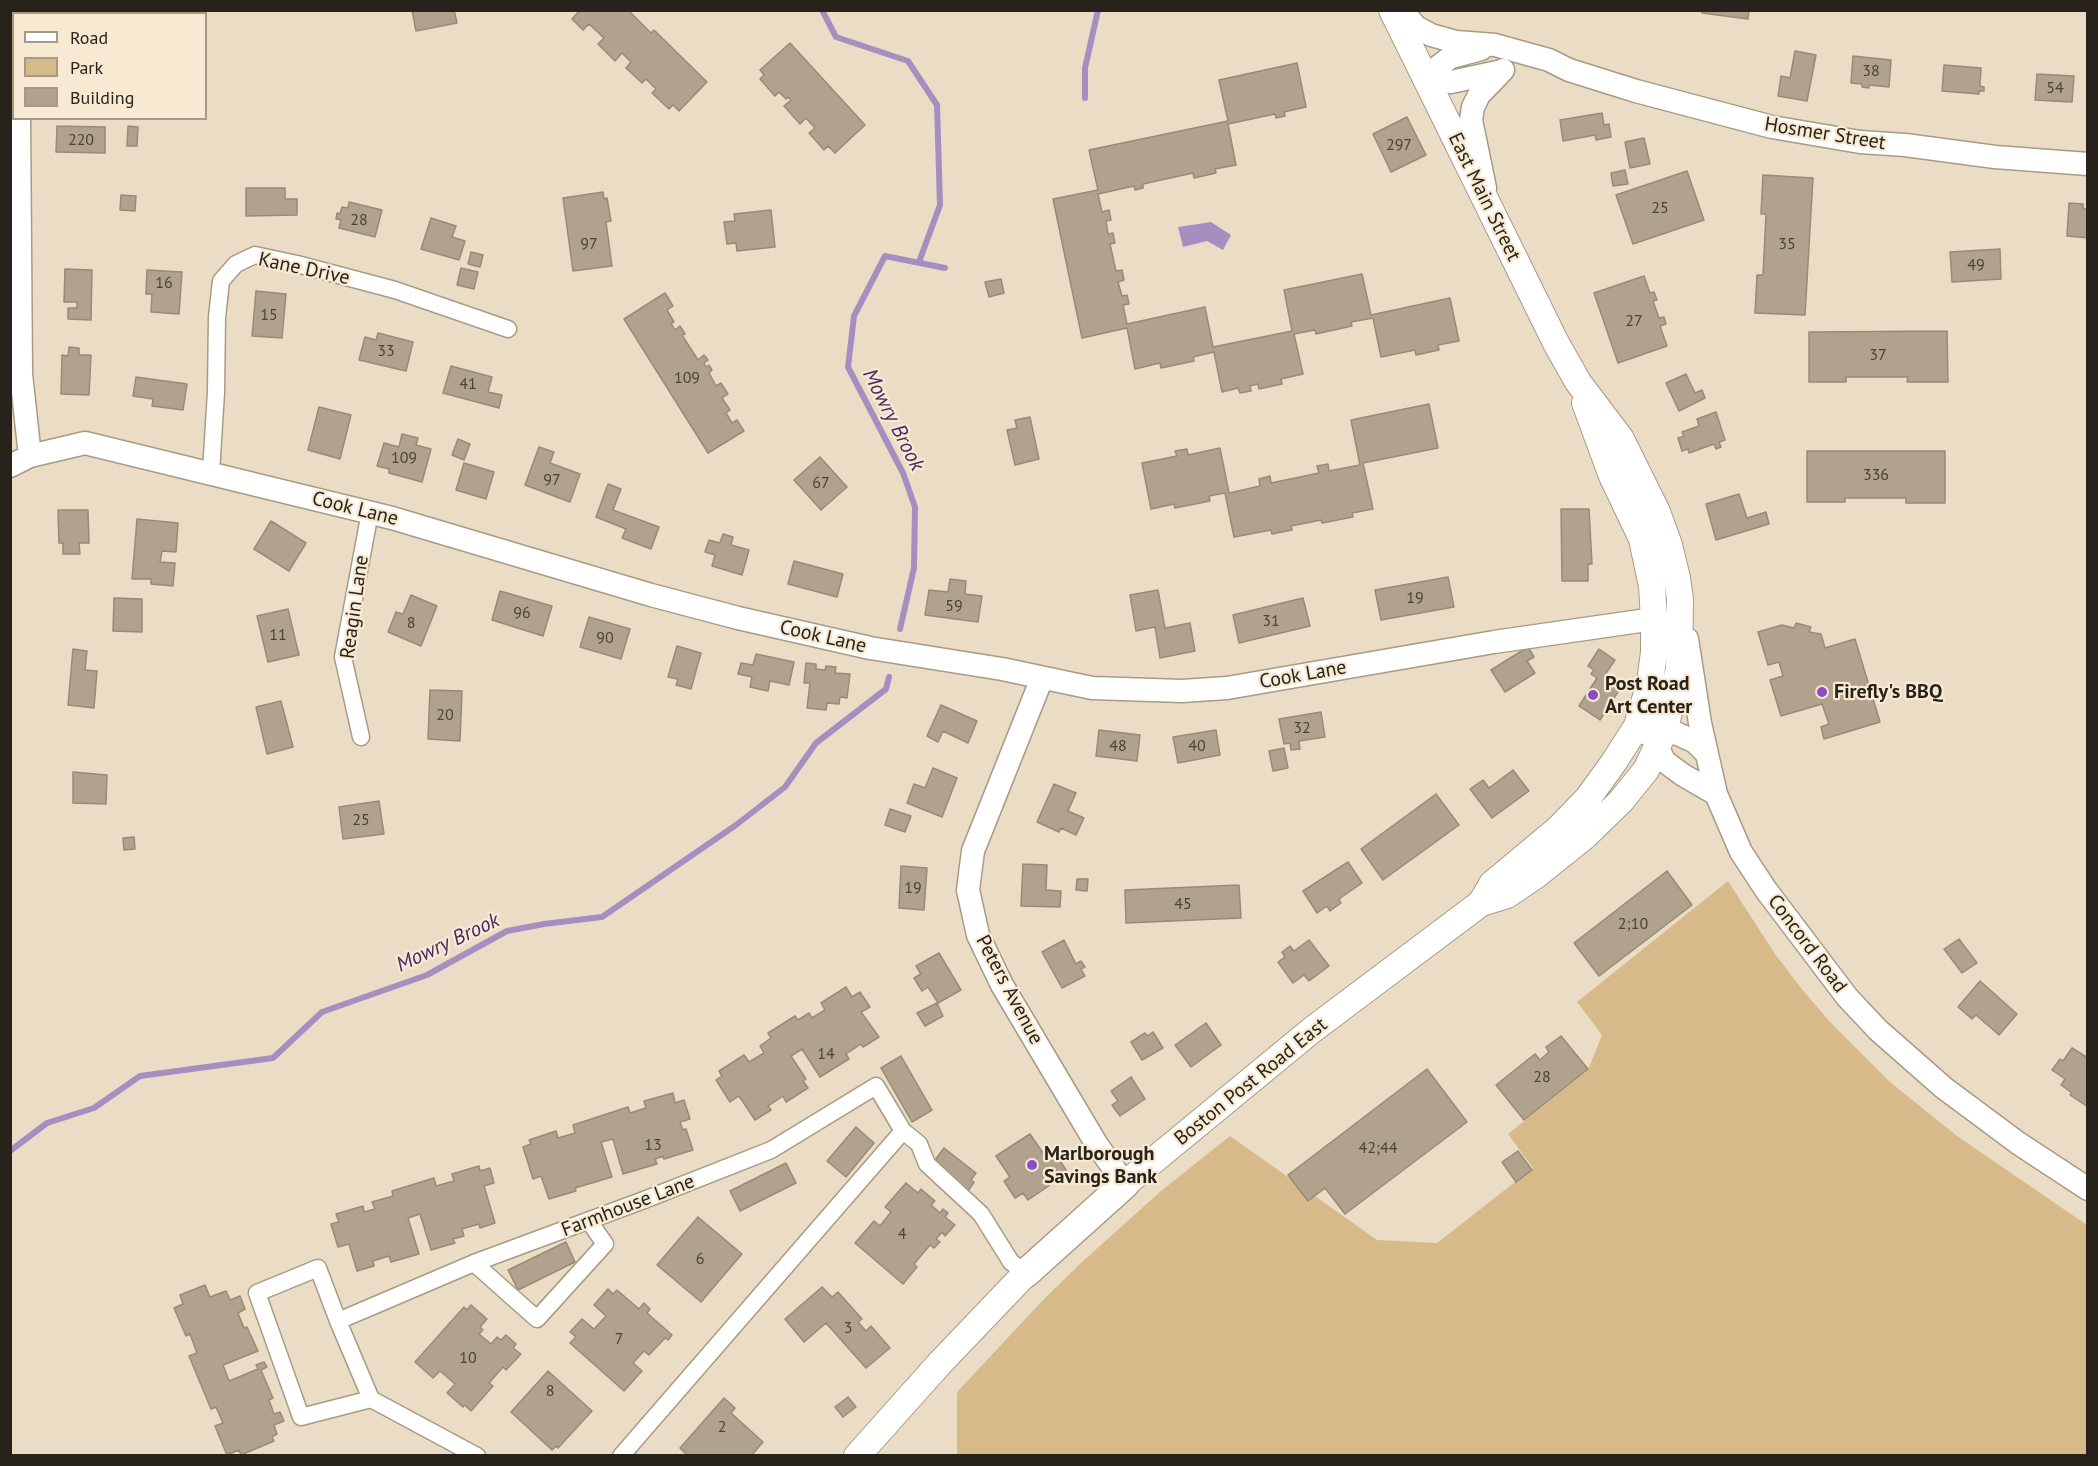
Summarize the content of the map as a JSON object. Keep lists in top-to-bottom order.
{
  "streets": {
    "highway": ["Boston Post Road East"],
    "main road": ["East Main Street"],
    "street": [
      "Hosmer Street",
      "Kane Drive",
      "Cook Lane",
      "Reagin Lane",
      "Concord Road",
      "Peters Avenue",
      "Farmhouse Lane"
    ]
  },
  "crossings": [
    ["Hosmer Street", "East Main Street"],
    ["East Main Street", "Cook Lane"],
    ["East Main Street", "Concord Road"],
    ["East Main Street", "Boston Post Road East"],
    ["Kane Drive", "Cook Lane"],
    ["Cook Lane", "Reagin Lane"],
    ["Cook Lane", "Peters Avenue"],
    ["Cook Lane", "Boston Post Road East"],
    ["Concord Road", "Boston Post Road East"],
    ["Peters Avenue", "Boston Post Road East"]
  ],
  "water": ["Mowry Brook"],
  "places": ["Firefly's BBQ", "Post Road Art Center", "Marlborough Savings Bank"],
  "house_numbers": [
    "38",
    "54",
    "220",
    "297",
    "25",
    "28",
    "97",
    "35",
    "49",
    "16",
    "15",
    "27",
    "33",
    "37",
    "109",
    "41",
    "109",
    "336",
    "97",
    "67",
    "19",
    "59",
    "96",
    "31",
    "8",
    "11",
    "90",
    "20",
    "32",
    "48",
    "40",
    "25",
    "19",
    "45",
    "2;10",
    "14",
    "28",
    "13",
    "42;44",
    "4",
    "6",
    "3",
    "7",
    "10",
    "8",
    "2"
  ],
  "legend": ["Road", "Park", "Building"]
}
